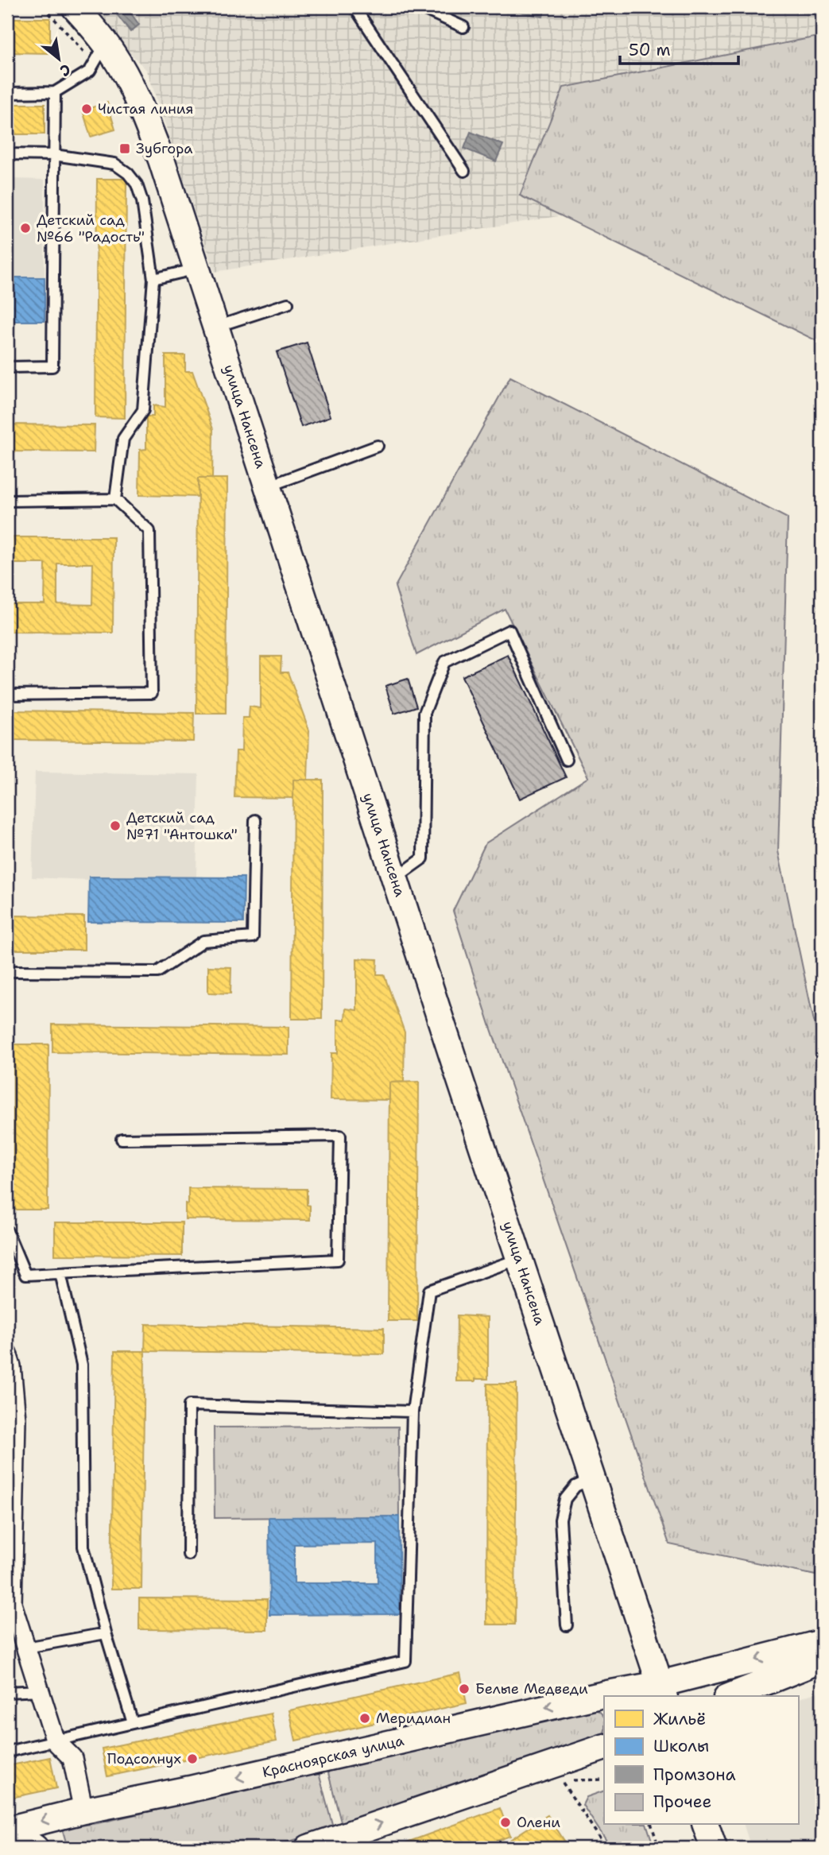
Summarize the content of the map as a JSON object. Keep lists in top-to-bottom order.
{
  "streets": {
    "street": ["улица Нансена", "Красноярская улица"]
  },
  "crossings": [
    ["улица Нансена", "Красноярская улица"]
  ],
  "places": {
    "other": [
      "Чистая линия",
      "Детский сад №66 \"Радость\"",
      "Детский сад №71 \"Антошка\"",
      "Белые Медведи",
      "Меридиан",
      "Подсолнух",
      "Олени"
    ],
    "transit": ["Зубгора"]
  },
  "legend": [
    "Жильё",
    "Школы",
    "Промзона",
    "Прочее"
  ],
  "scale_bar": "50 m",
  "north": "bottom right"
}
